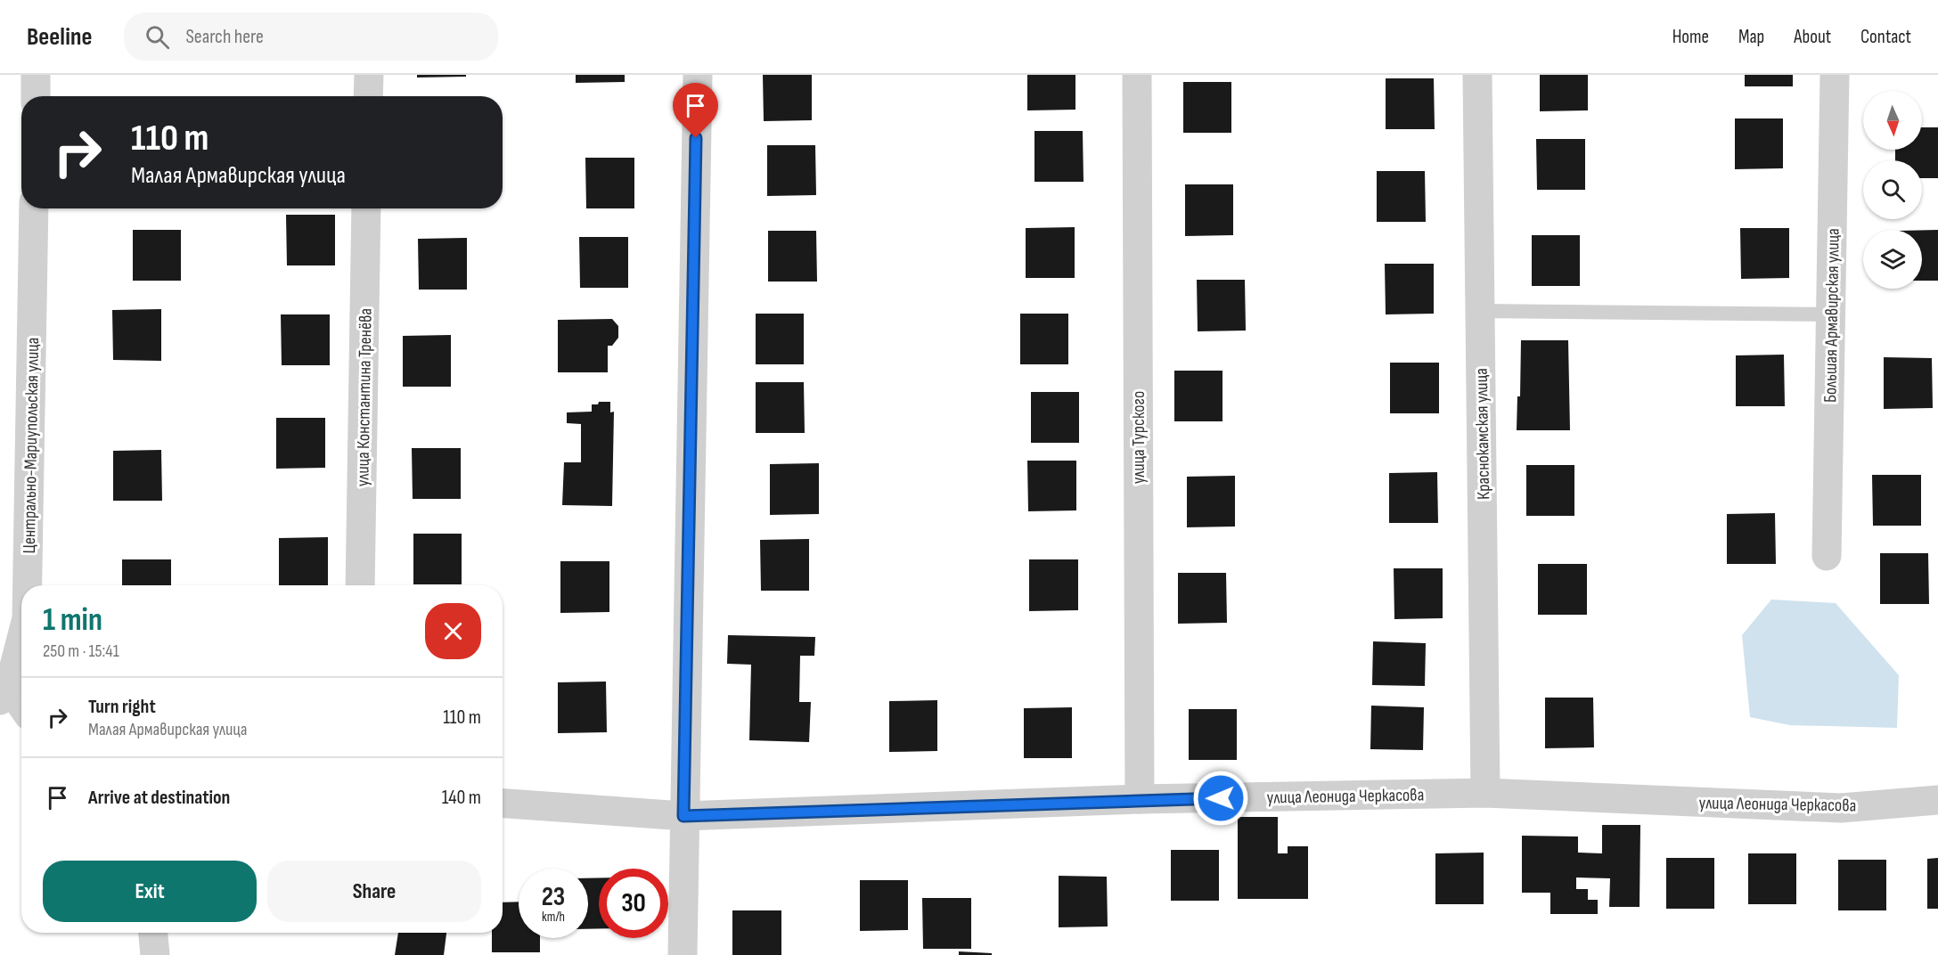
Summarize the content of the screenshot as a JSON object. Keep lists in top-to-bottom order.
{
  "streets": {
    "street": [
      "Большая Армавирская улица",
      "улица Константина Тренёва",
      "Краснокамская улица",
      "улица Турского",
      "Центрально-Мариупольская улица",
      "улица Леонида Черкасова"
    ]
  },
  "crossings": [
    ["Краснокамская улица", "улица Леонида Черкасова"],
    ["улица Турского", "улица Леонида Черкасова"]
  ],
  "north": "bottom",
  "page": {
    "header": "Beeline",
    "search": "Search here",
    "nav": [
      "Home",
      "Map",
      "About",
      "Contact"
    ],
    "turn": ["110 m", "Малая Армавирская улица"],
    "heading": ["1 min", "250 m · 15:41"],
    "list": [
      {
        "name": "Turn right",
        "note": "Малая Армавирская улица",
        "value": "110 m"
      },
      {
        "name": "Arrive at destination",
        "value": "140 m"
      }
    ],
    "buttons": ["Exit", "Share"],
    "speed": "23 km/h",
    "limit": "30"
  }
}
